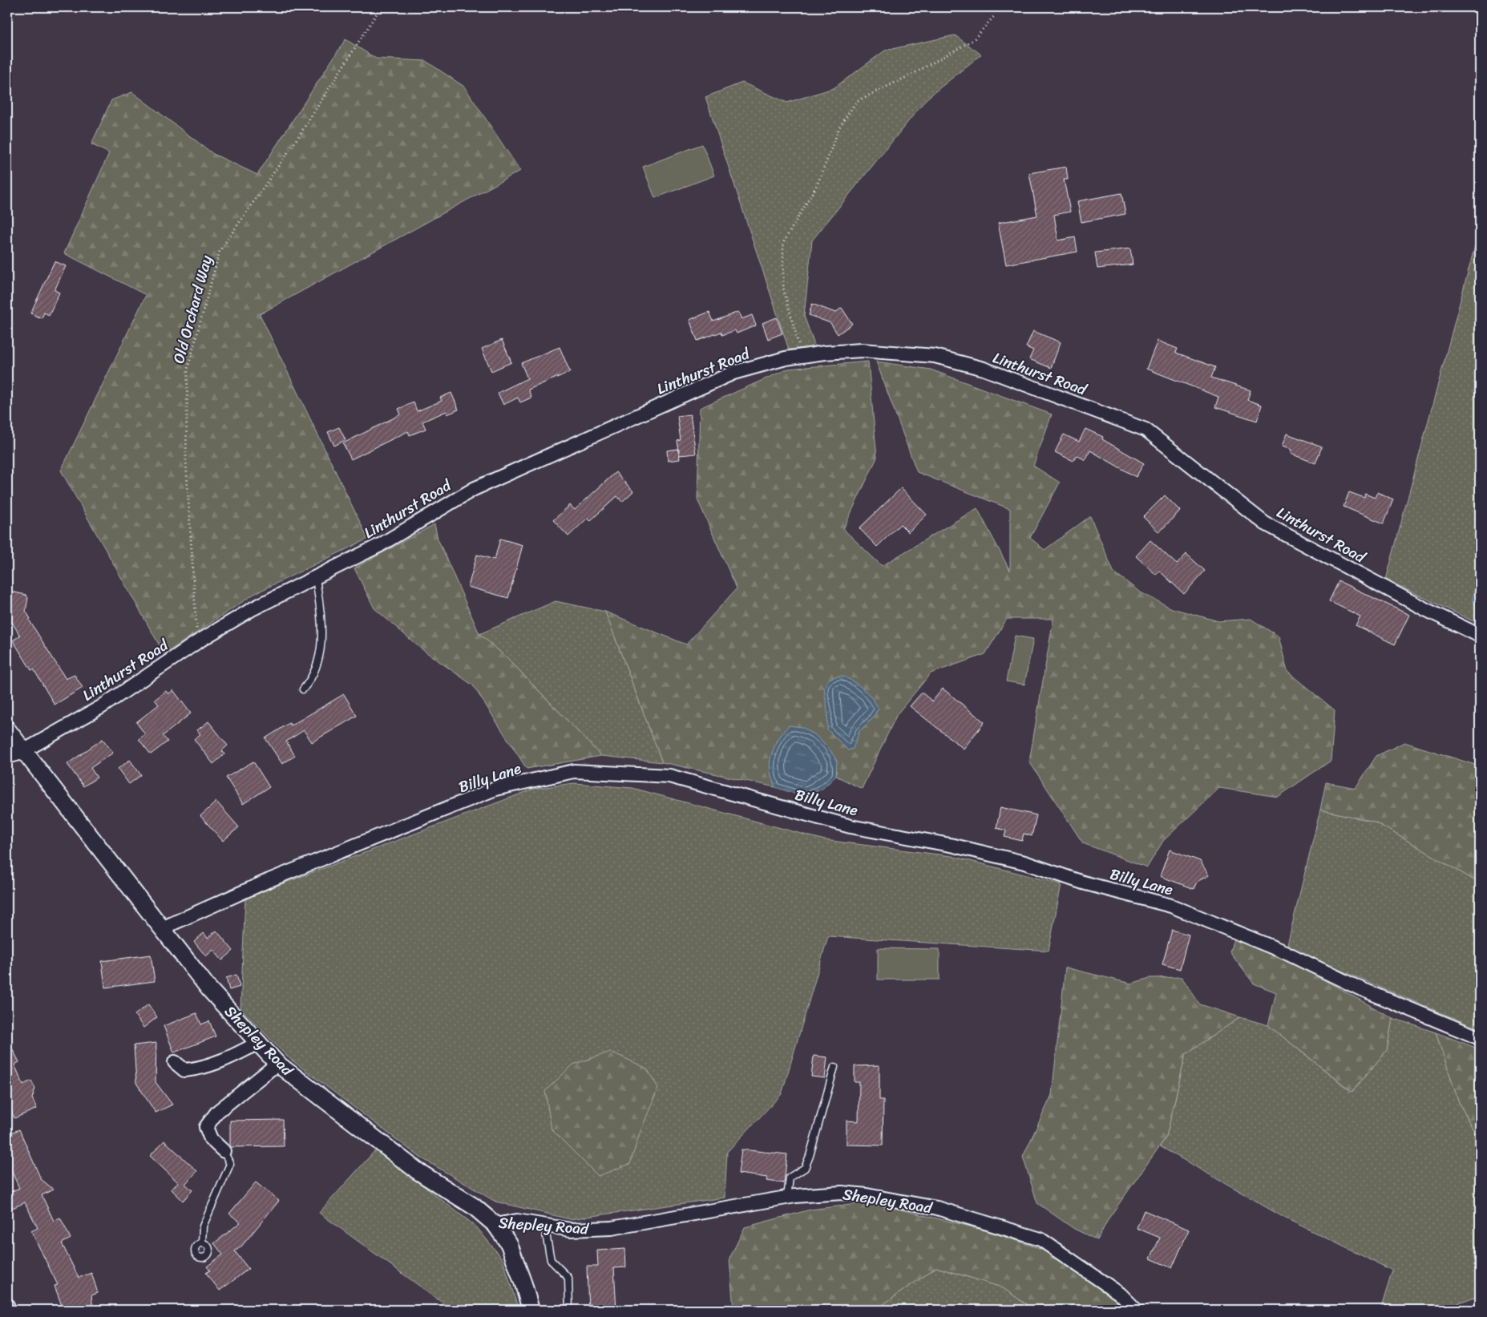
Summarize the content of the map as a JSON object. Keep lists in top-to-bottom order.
{
  "streets": {
    "street": ["Linthurst Road", "Billy Lane", "Shepley Road"],
    "path": ["Old Orchard Way"]
  },
  "crossings": [
    ["Old Orchard Way", "Linthurst Road"],
    ["Linthurst Road", "Shepley Road"],
    ["Billy Lane", "Shepley Road"]
  ]
}
